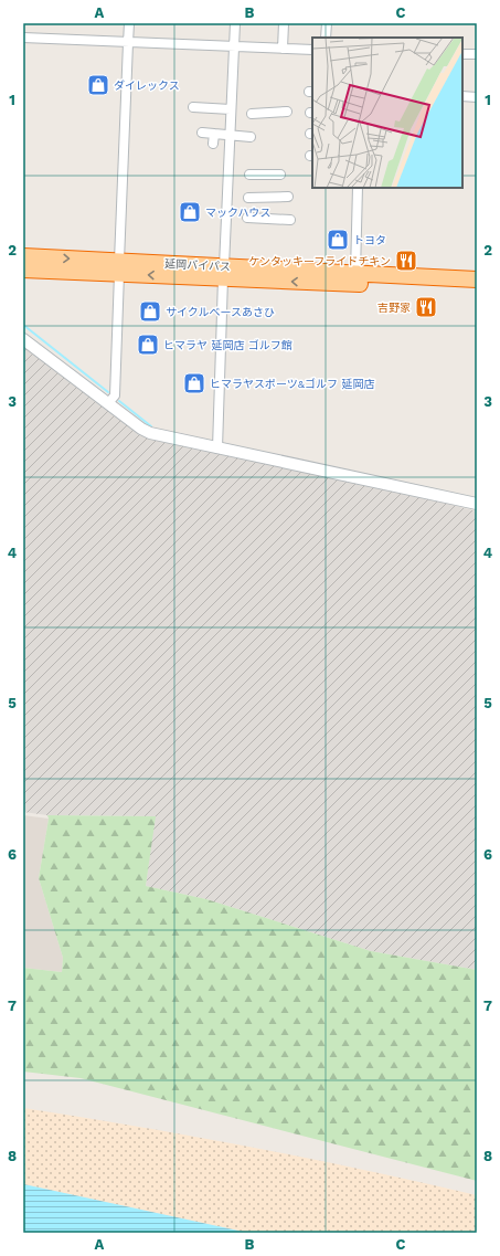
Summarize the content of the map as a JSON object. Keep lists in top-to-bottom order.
{
  "streets": {
    "highway": ["延岡バイパス"]
  },
  "places": {
    "shop": [
      "ダイレックス",
      "マックハウス",
      "トヨタ",
      "サイクルベースあさひ",
      "ヒマラヤ 延岡店 ゴルフ館",
      "ヒマラヤスポーツ&ゴルフ 延岡店"
    ],
    "restaurant": ["ケンタッキーフライドチキン", "吉野家"]
  },
  "grid": {
    "columns": ["A", "B", "C"],
    "rows": [
      "1",
      "2",
      "3",
      "4",
      "5",
      "6",
      "7",
      "8"
    ]
  }
}
